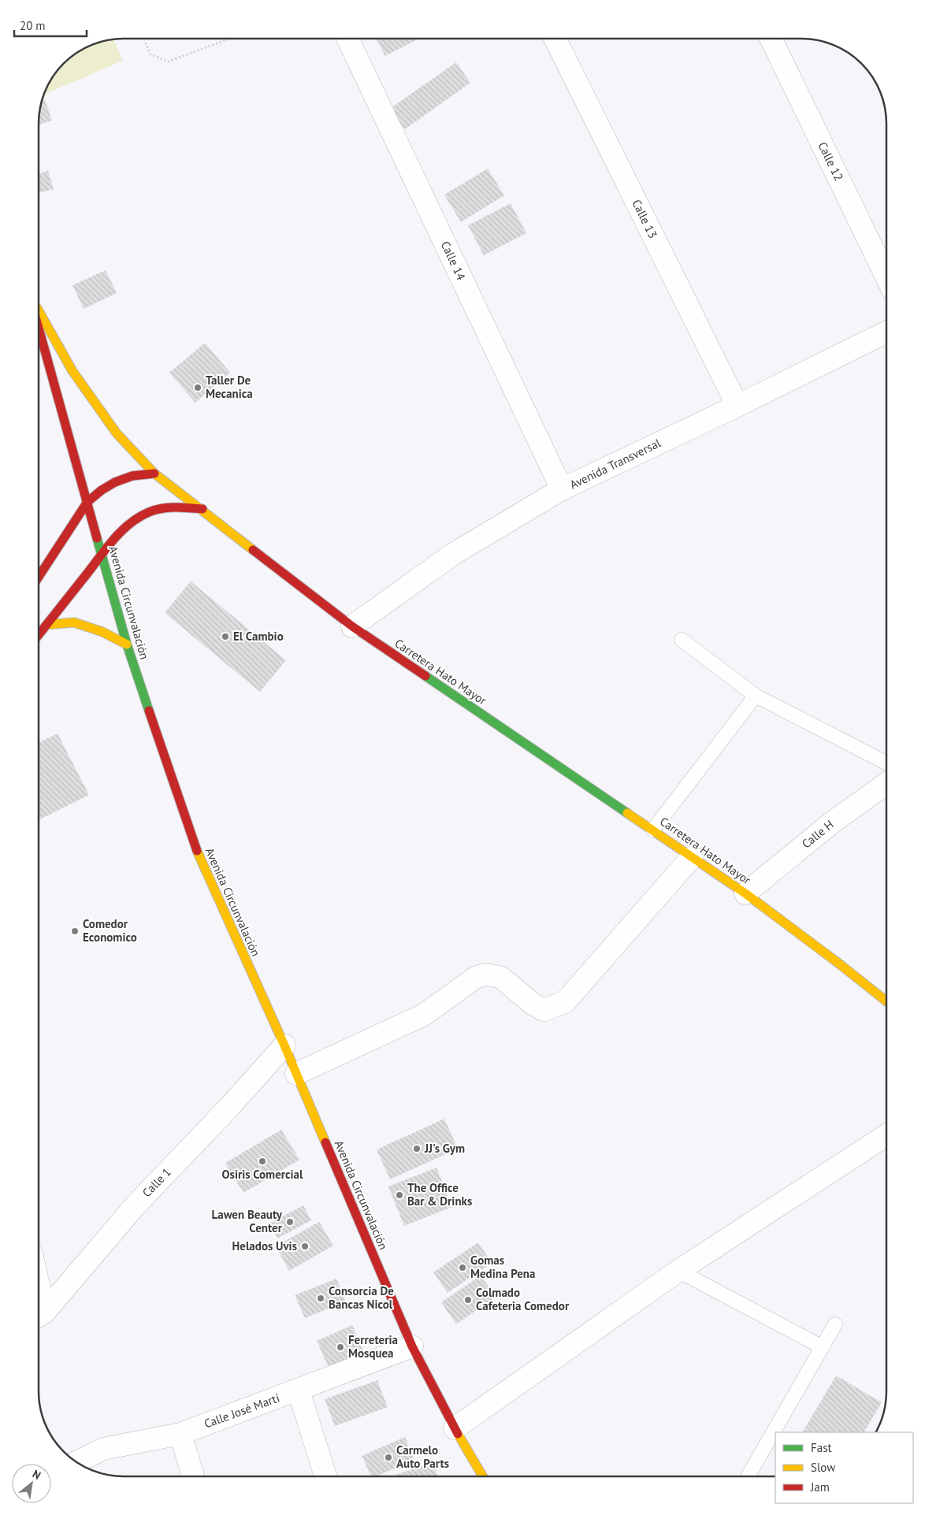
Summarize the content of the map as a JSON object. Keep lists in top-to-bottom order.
{
  "streets": {
    "main road": ["Avenida Circunvalación", "Carretera Hato Mayor"],
    "street": [
      "Calle 12",
      "Calle 13",
      "Calle 14",
      "Avenida Transversal",
      "Calle H",
      "Calle 1",
      "Calle José Martí"
    ]
  },
  "crossings": [
    ["Calle 13", "Avenida Transversal"],
    ["Calle 14", "Avenida Transversal"],
    ["Avenida Transversal", "Carretera Hato Mayor"],
    ["Avenida Circunvalación", "Calle 1"],
    ["Avenida Circunvalación", "Calle José Martí"],
    ["Carretera Hato Mayor", "Calle H"]
  ],
  "places": [
    "Taller De Mecanica",
    "El Cambio",
    "Comedor Economico",
    "JJ's Gym",
    "Osiris Comercial",
    "The Office Bar & Drinks",
    "Lawen Beauty Center",
    "Helados Uvis",
    "Gomas Medina Pena",
    "Consorcia De Bancas Nicol",
    "Colmado Cafeteria Comedor",
    "Ferreteria Mosquea",
    "Carmelo Auto Parts"
  ],
  "legend": ["Fast", "Slow", "Jam"],
  "scale_bar": "20 m",
  "north": "top right"
}
